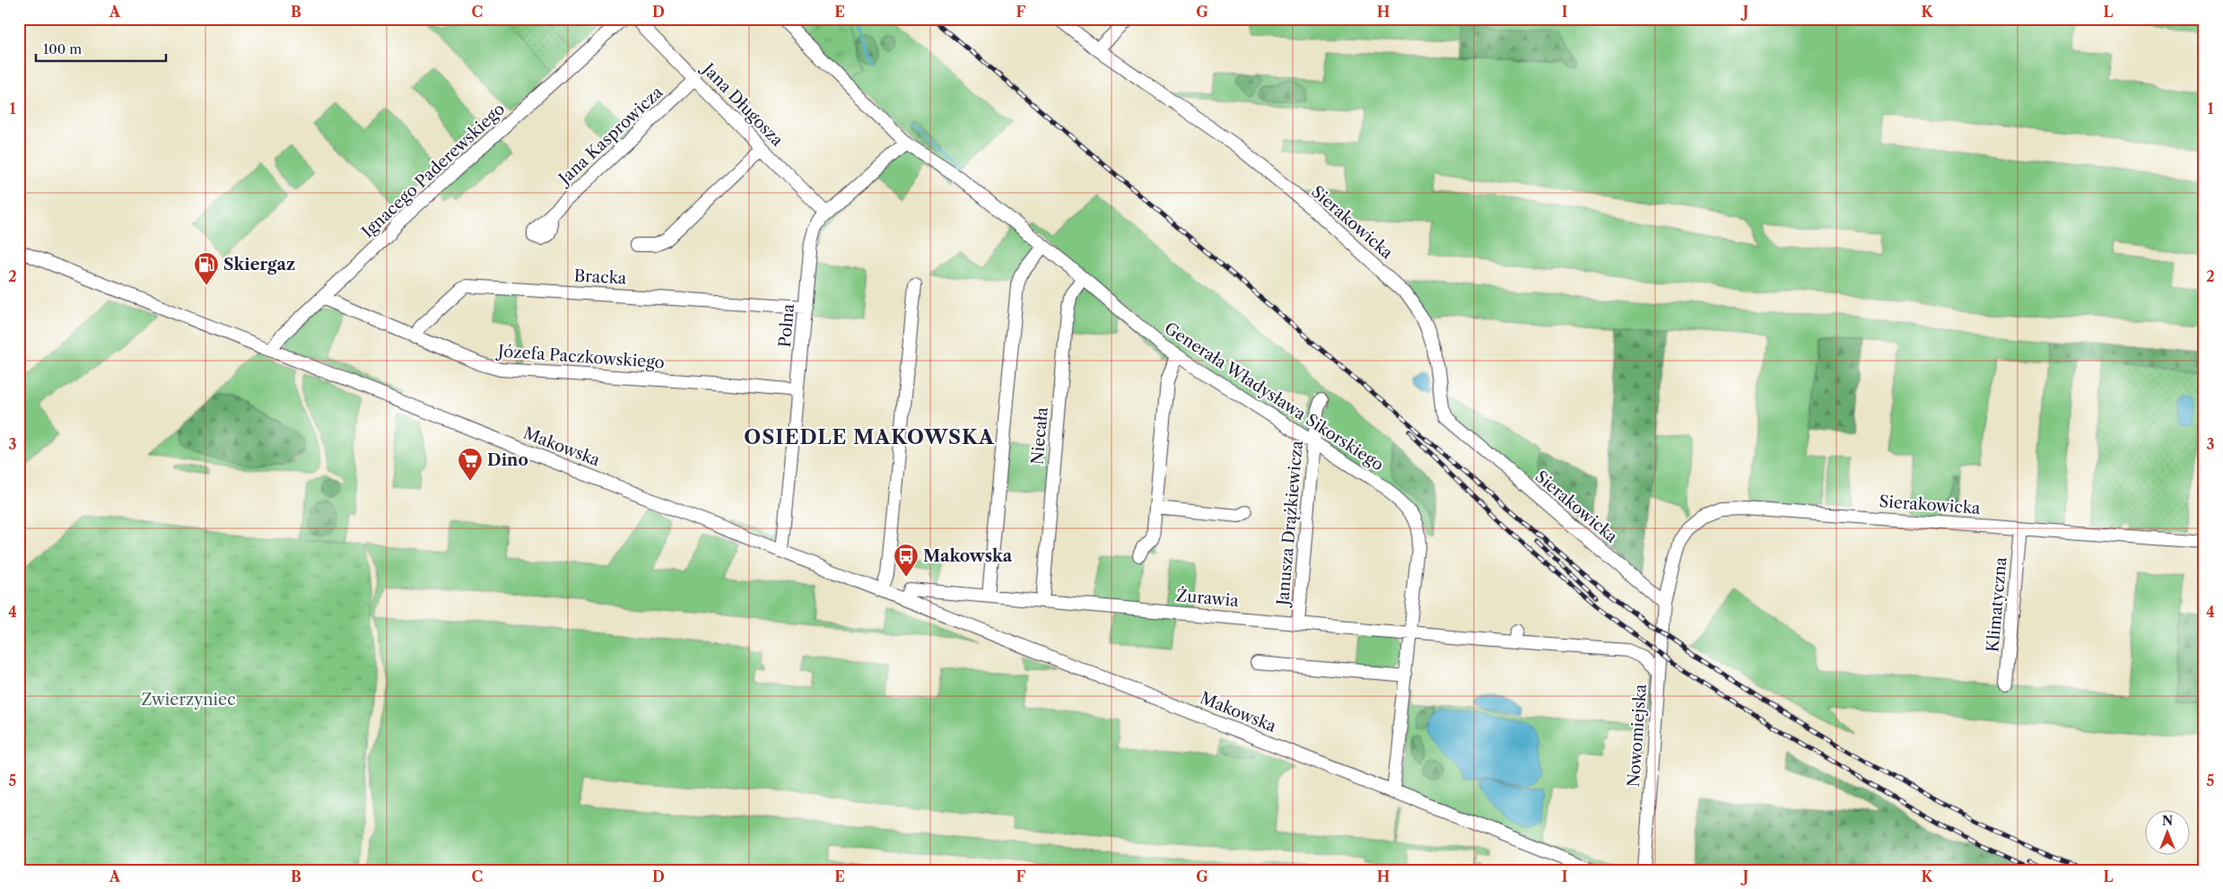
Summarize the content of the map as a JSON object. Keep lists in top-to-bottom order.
{
  "streets": {
    "street": [
      "Jana Długosza",
      "Jana Kasprowicza",
      "Ignacego Paderewskiego",
      "Sierakowicka",
      "Bracka",
      "Polna",
      "Józefa Paczkowskiego",
      "Generała Władysława Sikorskiego",
      "Niecała",
      "Makowska",
      "Janusza Drążkiewicza",
      "Żurawia",
      "Klimatyczna",
      "Nowomiejska"
    ]
  },
  "crossings": [
    ["Jana Długosza", "Jana Kasprowicza"],
    ["Jana Długosza", "Polna"],
    ["Ignacego Paderewskiego", "Józefa Paczkowskiego"],
    ["Ignacego Paderewskiego", "Makowska"],
    ["Sierakowicka", "Klimatyczna"],
    ["Sierakowicka", "Nowomiejska"],
    ["Bracka", "Polna"],
    ["Bracka", "Józefa Paczkowskiego"],
    ["Polna", "Józefa Paczkowskiego"],
    ["Polna", "Generała Władysława Sikorskiego"],
    ["Polna", "Makowska"],
    ["Generała Władysława Sikorskiego", "Niecała"],
    ["Generała Władysława Sikorskiego", "Makowska"],
    ["Generała Władysława Sikorskiego", "Janusza Drążkiewicza"],
    ["Generała Władysława Sikorskiego", "Żurawia"],
    ["Niecała", "Żurawia"],
    ["Makowska", "Żurawia"],
    ["Janusza Drążkiewicza", "Żurawia"],
    ["Żurawia", "Nowomiejska"]
  ],
  "districts": ["OSIEDLE MAKOWSKA"],
  "parks": ["Zwierzyniec"],
  "places": {
    "fuel station": ["Skiergaz"],
    "supermarket": ["Dino"],
    "bus stop": ["Makowska"]
  },
  "scale_bar": "100 m",
  "north": "top",
  "grid": {
    "columns": [
      "A",
      "B",
      "C",
      "D",
      "E",
      "F",
      "G",
      "H",
      "I",
      "J",
      "K",
      "L"
    ],
    "rows": [
      "1",
      "2",
      "3",
      "4",
      "5"
    ]
  }
}
